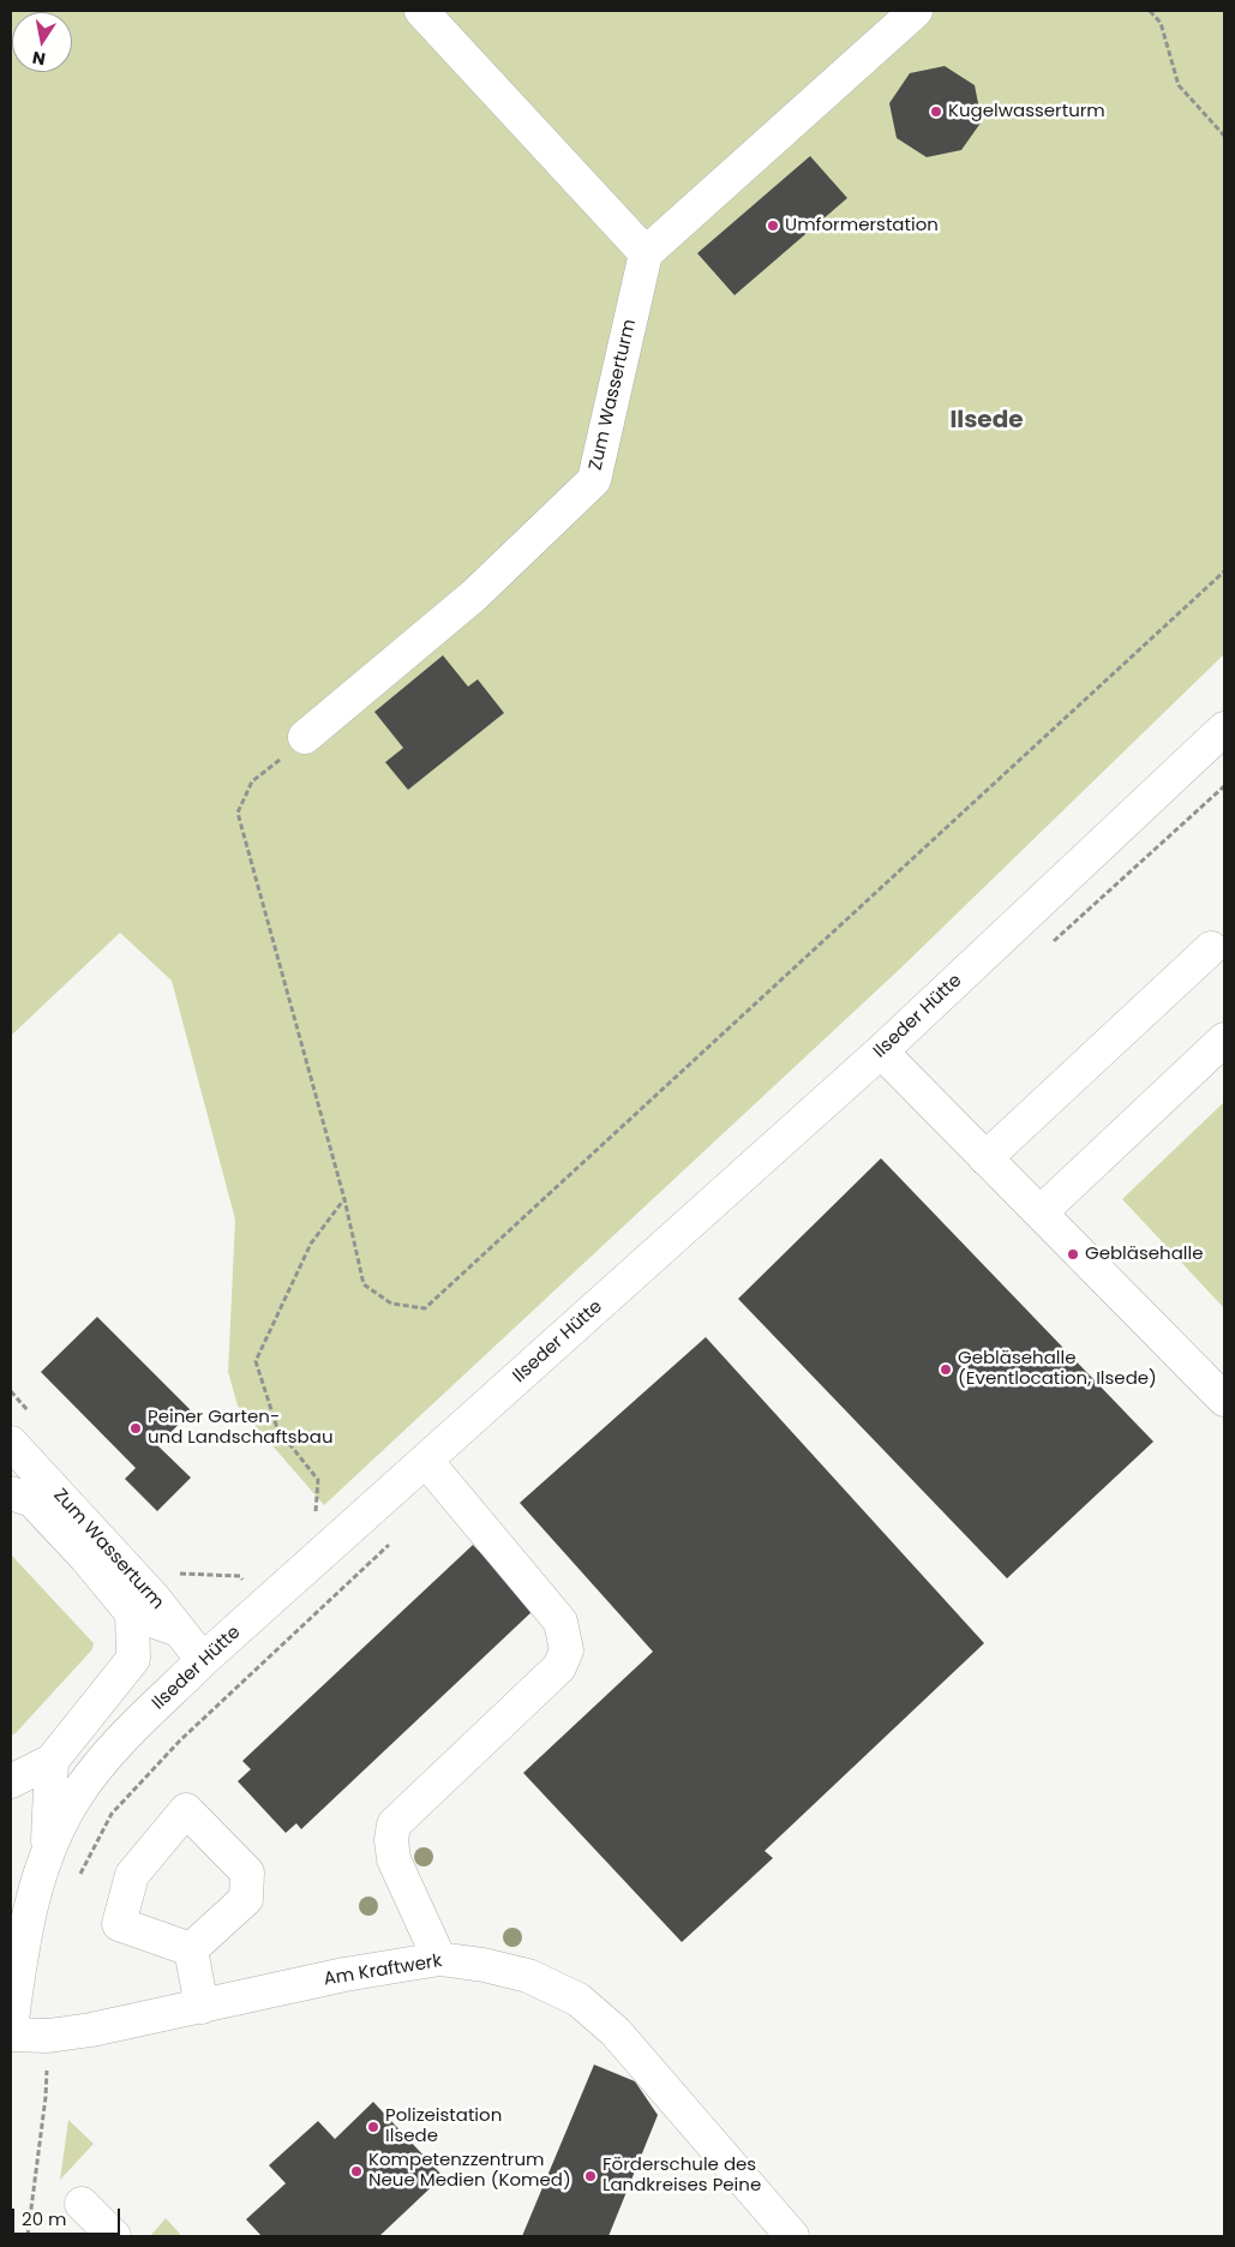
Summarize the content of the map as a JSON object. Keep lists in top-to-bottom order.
{
  "streets": {
    "street": ["Zum Wasserturm", "Ilseder Hütte", "Am Kraftwerk"]
  },
  "crossings": [
    ["Zum Wasserturm", "Ilseder Hütte"]
  ],
  "districts": ["Ilsede"],
  "places": [
    "Kugelwasserturm",
    "Umformerstation",
    "Gebläsehalle",
    "Gebläsehalle (Eventlocation, Ilsede)",
    "Peiner Garten- und Landschaftsbau",
    "Polizeistation Ilsede",
    "Kompetenzzentrum Neue Medien (Komed)",
    "Förderschule des Landkreises Peine"
  ],
  "scale_bar": "20 m",
  "north": "bottom"
}
